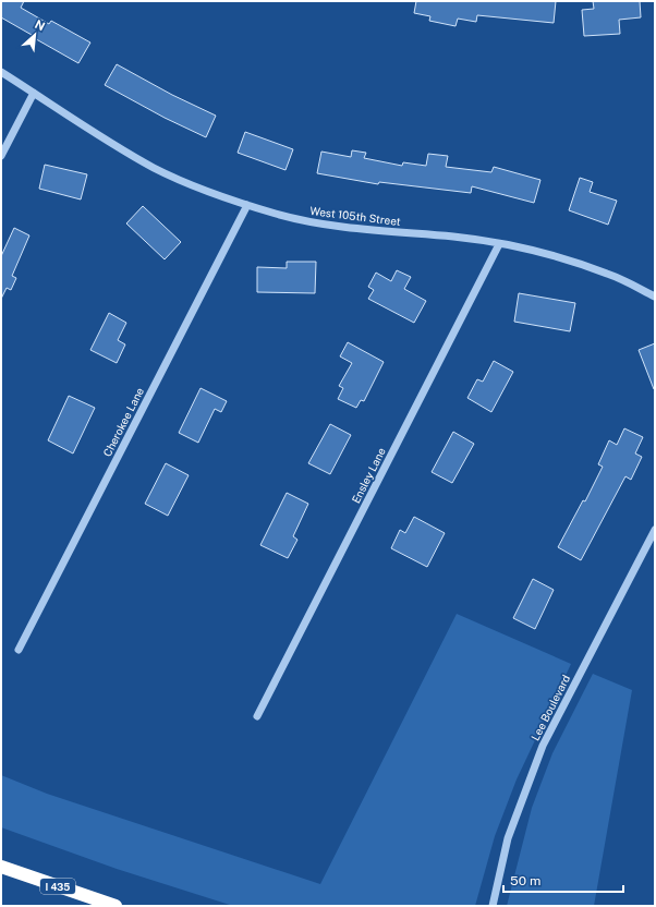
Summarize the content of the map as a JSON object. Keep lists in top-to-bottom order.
{
  "streets": {
    "highway": ["I 435"],
    "street": [
      "West 105th Street",
      "Cherokee Lane",
      "Ensley Lane",
      "Lee Boulevard"
    ]
  },
  "crossings": [
    ["West 105th Street", "Cherokee Lane"],
    ["West 105th Street", "Ensley Lane"]
  ],
  "scale_bar": "50 m",
  "north": "top right"
}
